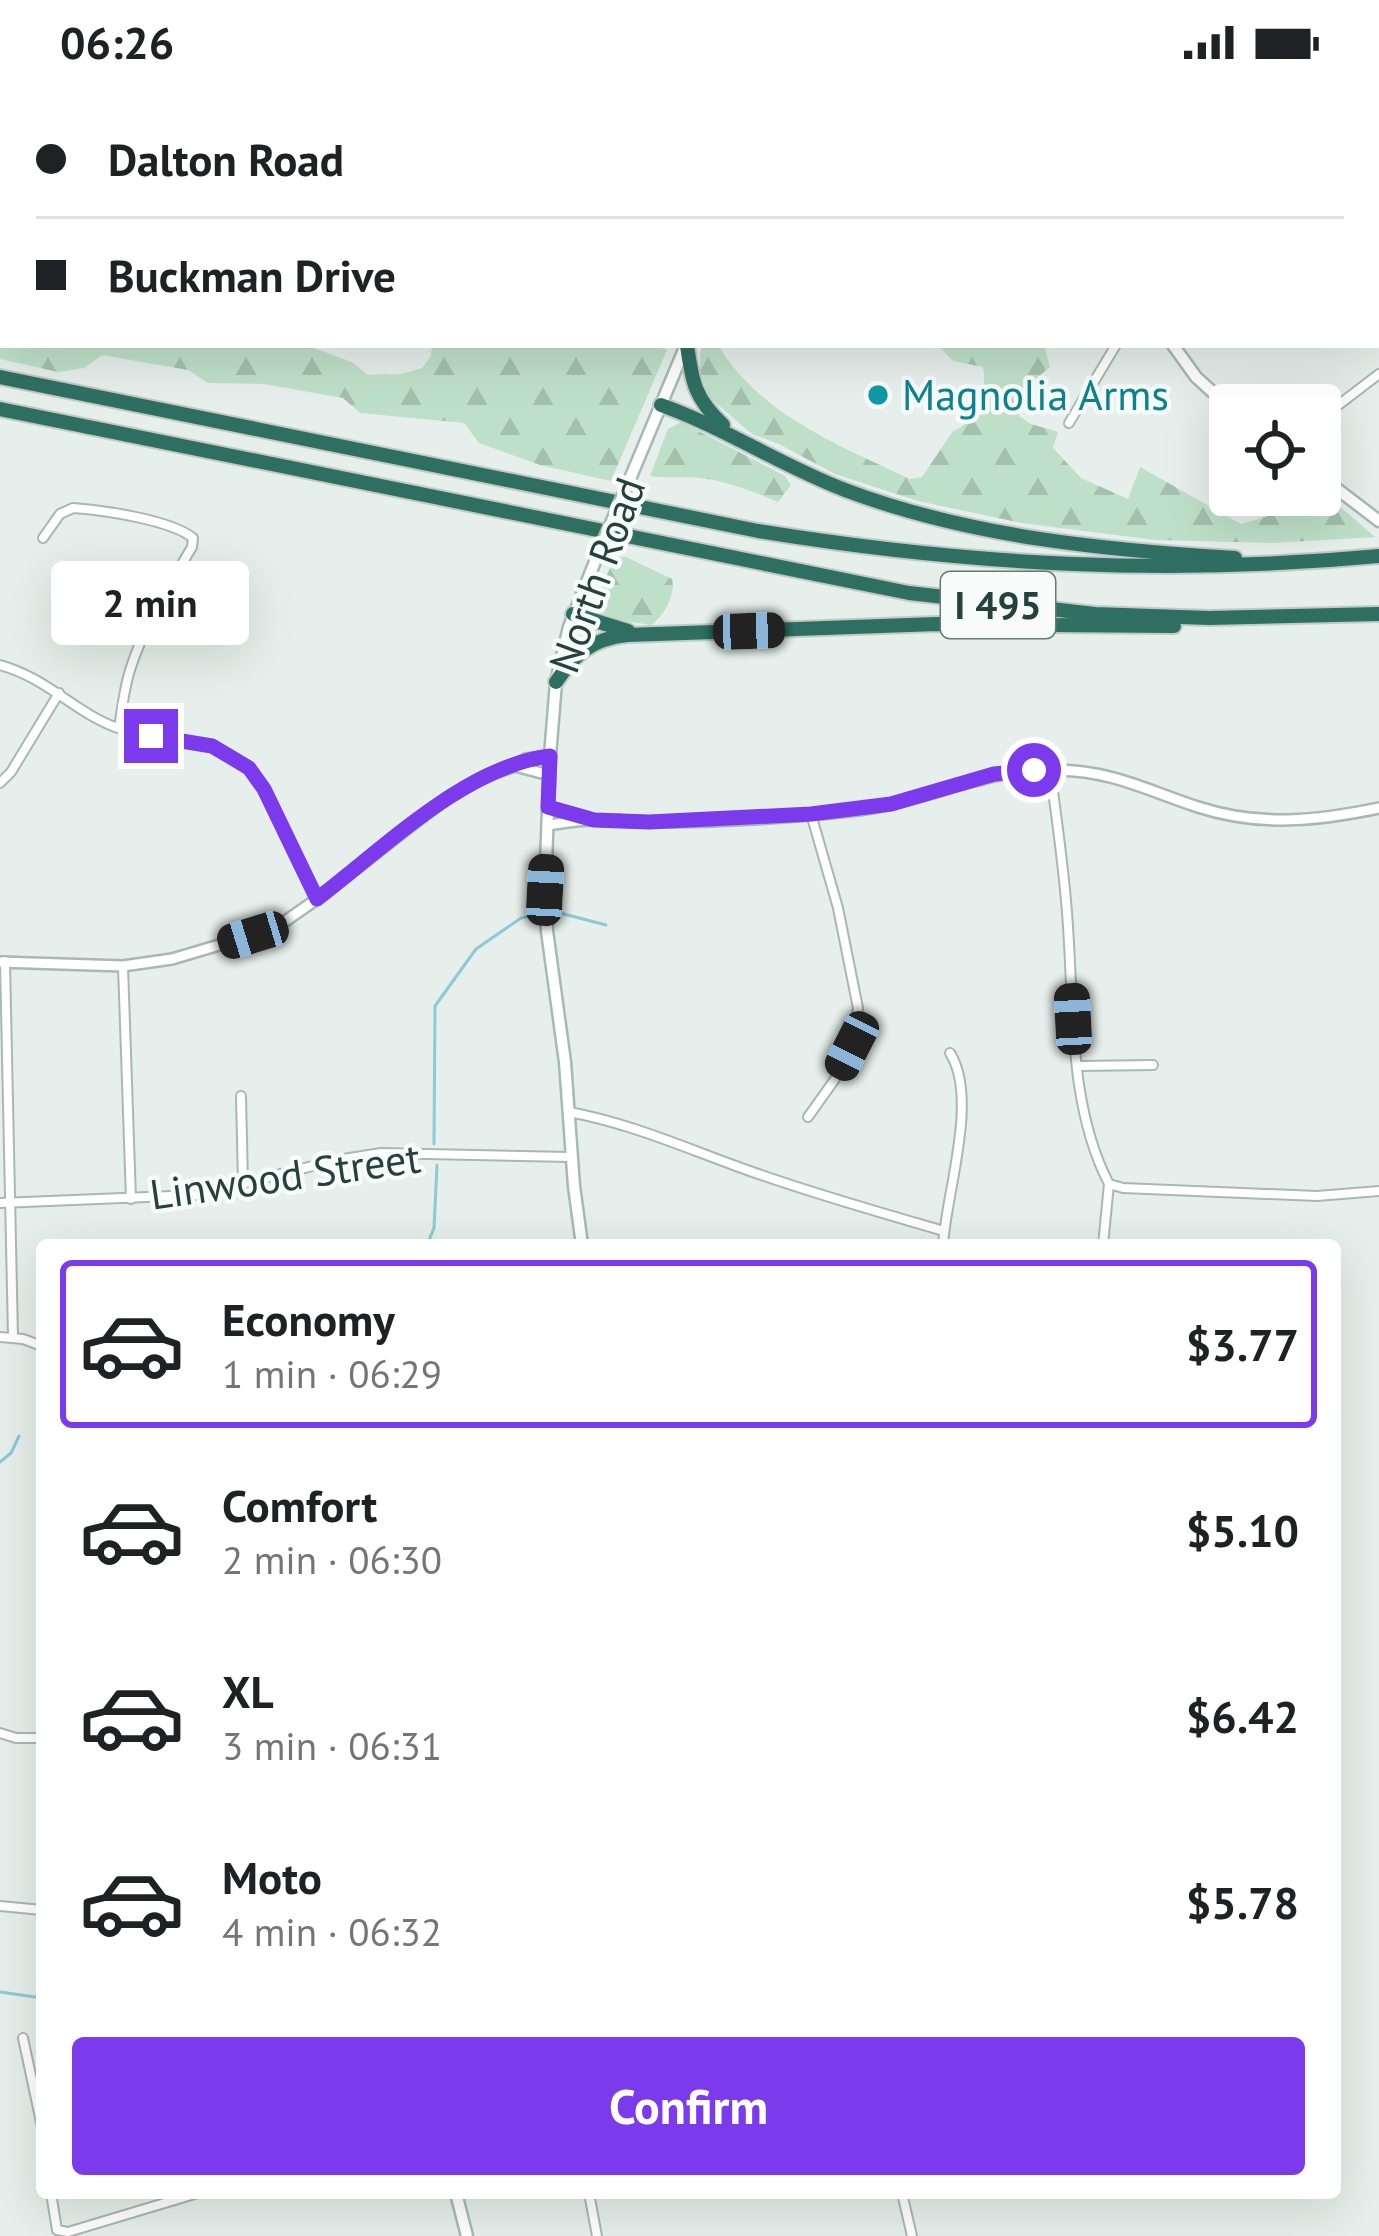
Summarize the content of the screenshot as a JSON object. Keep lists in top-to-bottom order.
{
  "streets": {
    "highway": ["I 495"],
    "main road": ["North Road"],
    "street": ["Linwood Street"]
  },
  "crossings": [
    ["North Road", "Linwood Street"]
  ],
  "places": ["Magnolia Arms"],
  "page": {
    "status": "06:26",
    "banner": ["Dalton Road", "Buckman Drive"],
    "bubble": "2 min",
    "list": [
      {
        "name": "Economy",
        "note": "1 min · 06:29",
        "value": "$3.77"
      },
      {
        "name": "Comfort",
        "note": "2 min · 06:30",
        "value": "$5.10"
      },
      {
        "name": "XL",
        "note": "3 min · 06:31",
        "value": "$6.42"
      },
      {
        "name": "Moto",
        "note": "4 min · 06:32",
        "value": "$5.78"
      }
    ],
    "buttons": "Confirm"
  }
}
